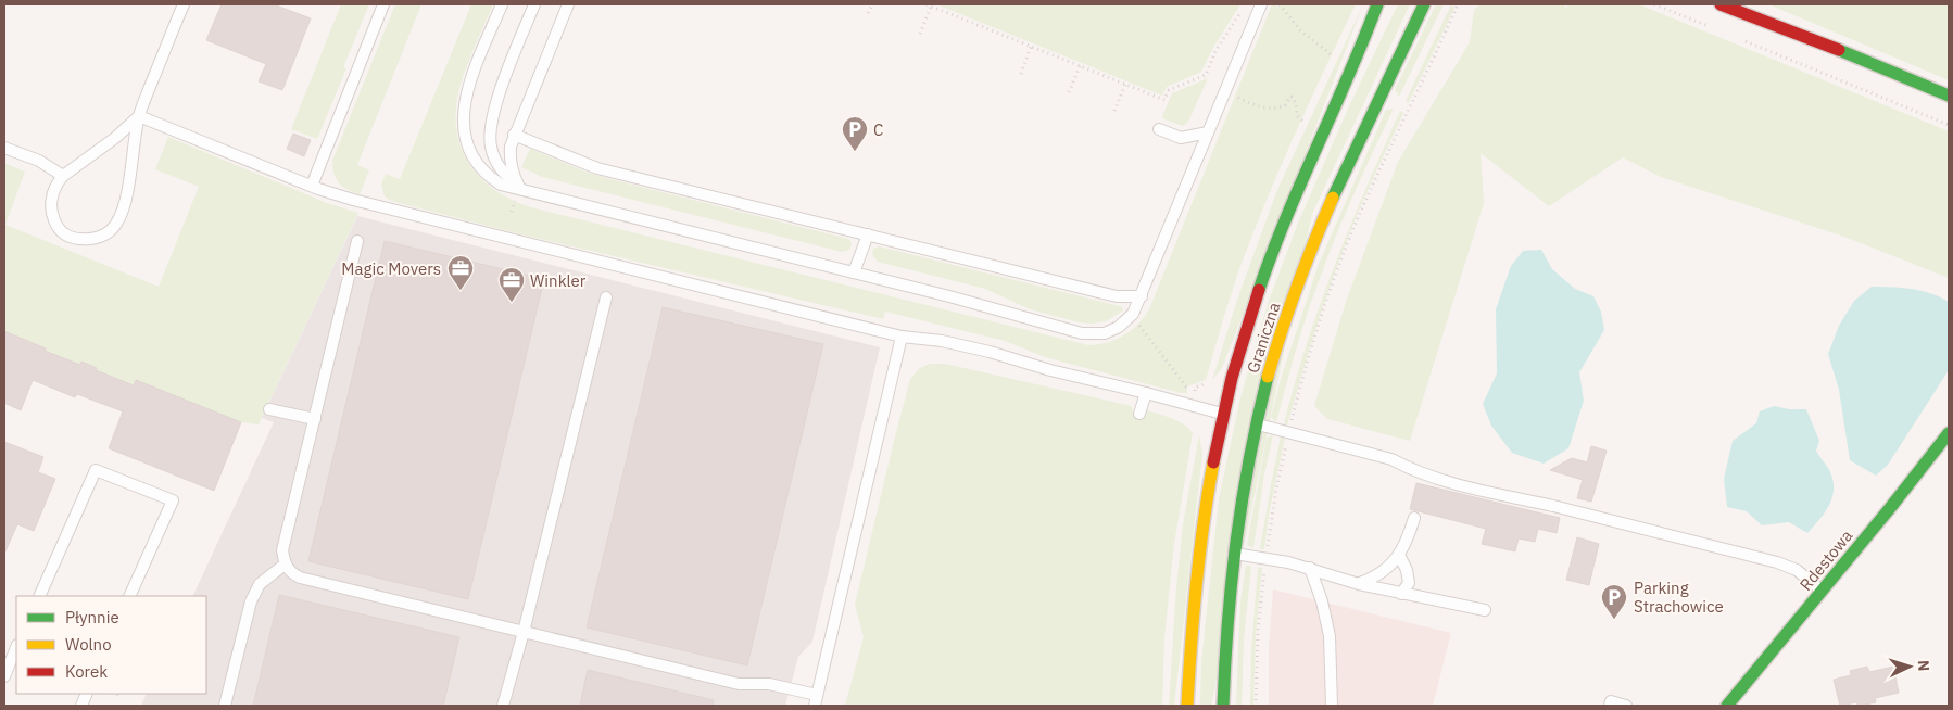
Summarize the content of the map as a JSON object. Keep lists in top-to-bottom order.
{
  "streets": {
    "main road": ["Graniczna", "Rdestowa"]
  },
  "places": {
    "parking": ["C", "Parking Strachowice"],
    "office": ["Magic Movers", "Winkler"]
  },
  "legend": ["Płynnie", "Wolno", "Korek"],
  "north": "right"
}
